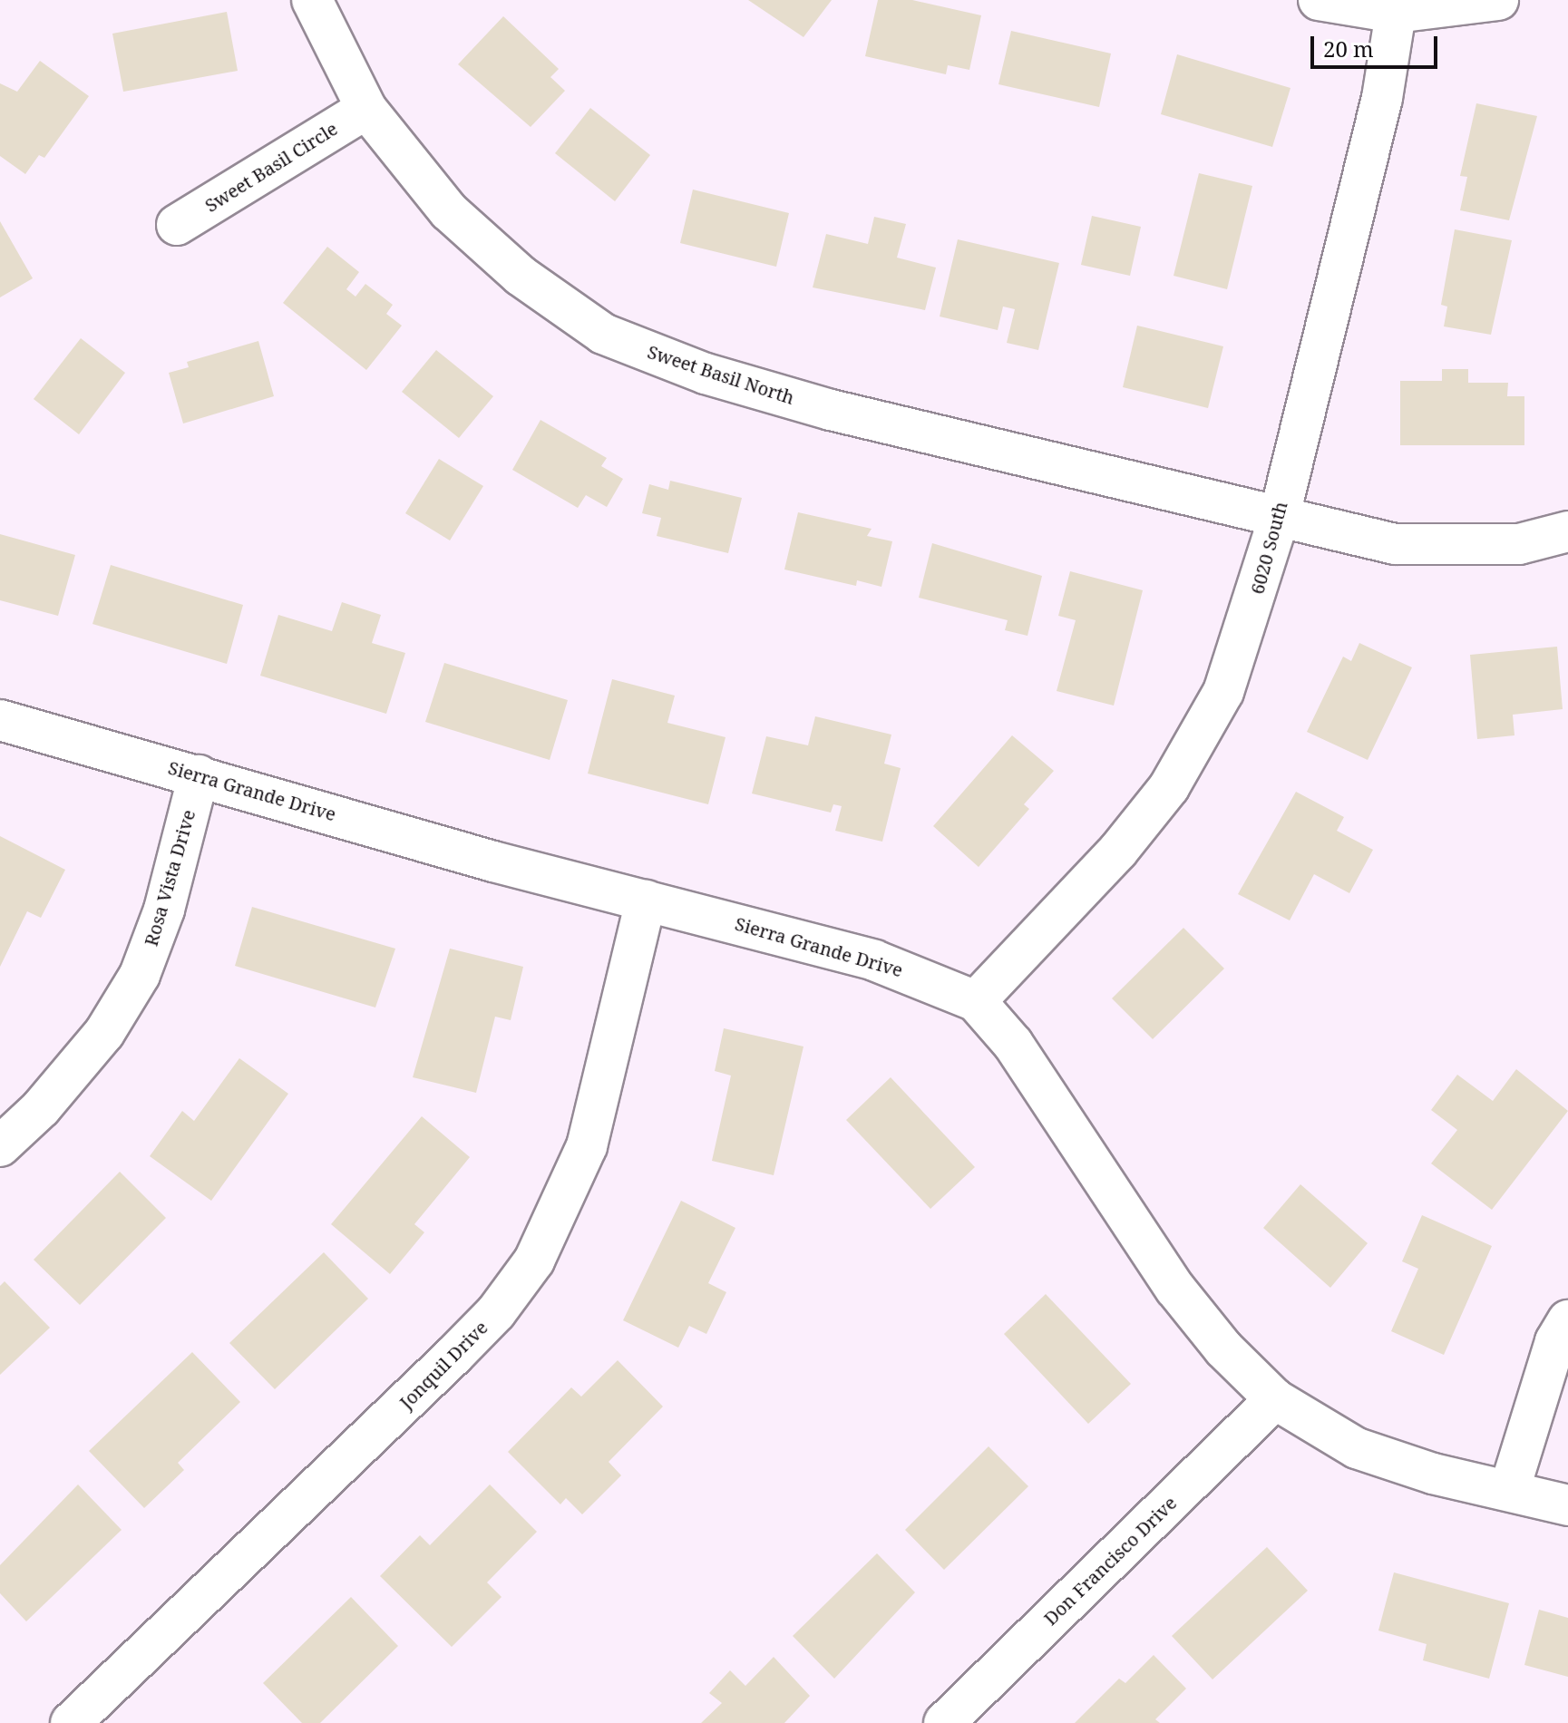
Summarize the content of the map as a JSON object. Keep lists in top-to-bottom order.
{
  "streets": {
    "street": [
      "Sweet Basil Circle",
      "Sweet Basil North",
      "6020 South",
      "Sierra Grande Drive",
      "Rosa Vista Drive",
      "Jonquil Drive",
      "Don Francisco Drive"
    ]
  },
  "crossings": [
    ["Sweet Basil Circle", "Sweet Basil North"],
    ["Sweet Basil North", "6020 South"],
    ["6020 South", "Sierra Grande Drive"],
    ["Sierra Grande Drive", "Rosa Vista Drive"],
    ["Sierra Grande Drive", "Jonquil Drive"]
  ],
  "scale_bar": "20 m"
}
